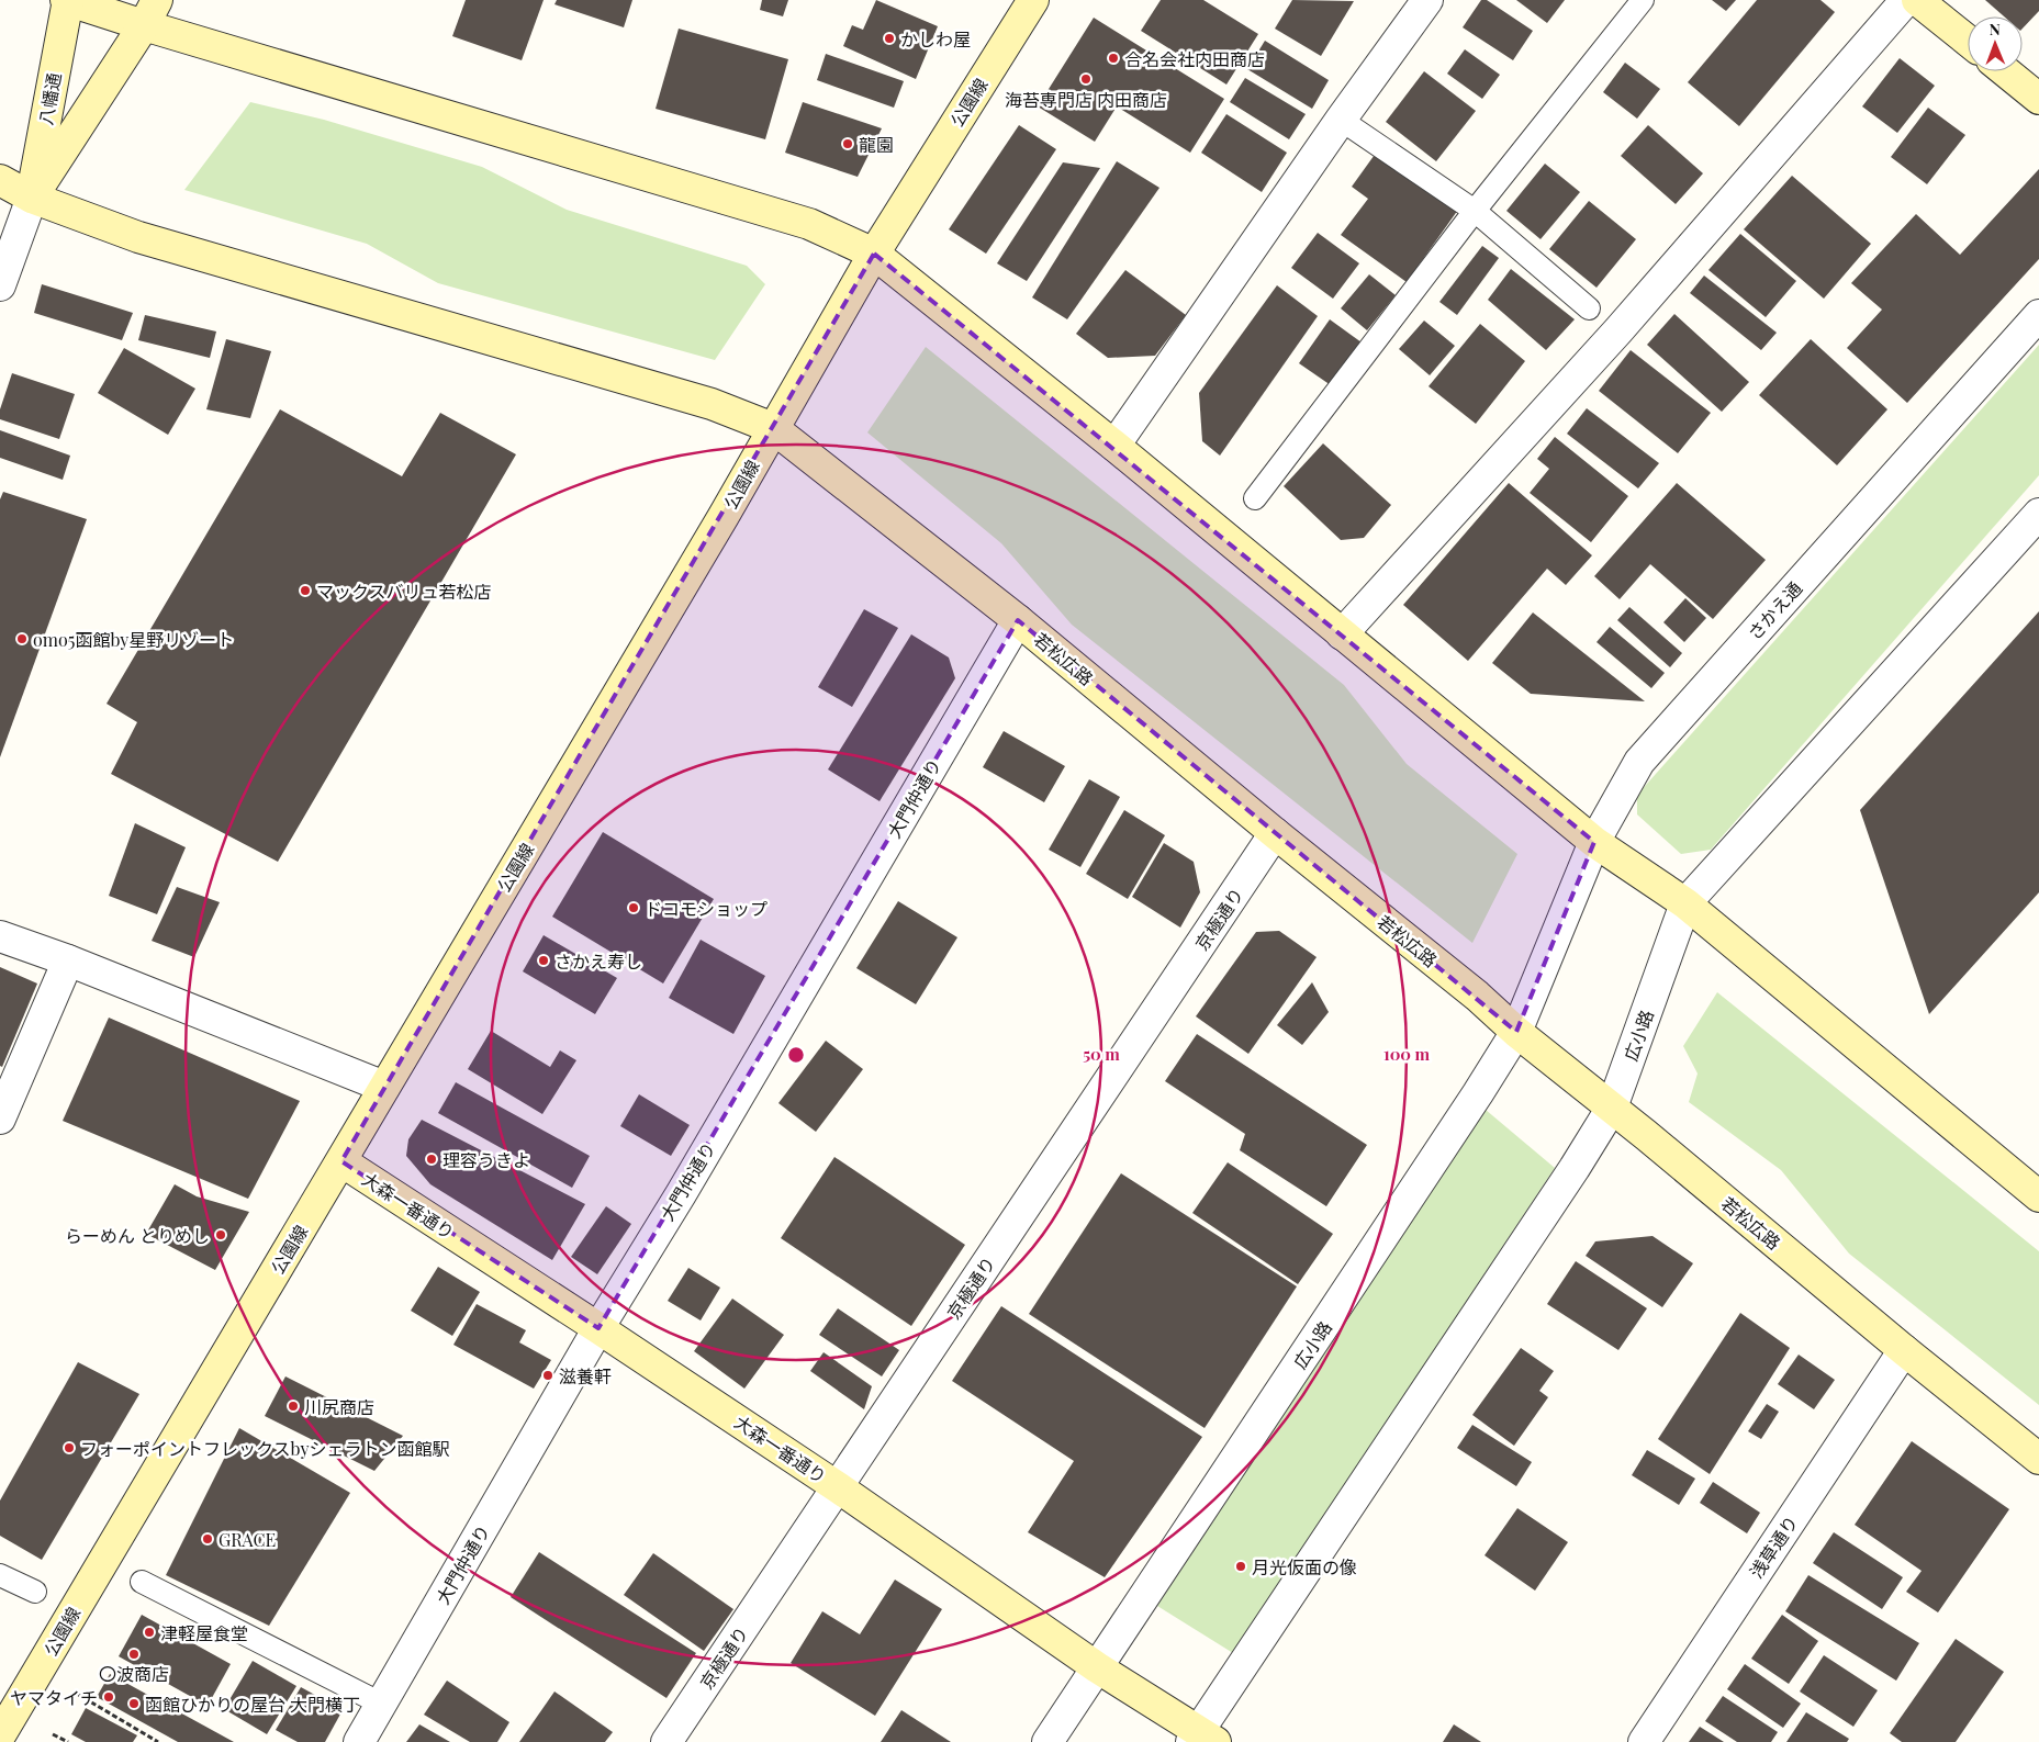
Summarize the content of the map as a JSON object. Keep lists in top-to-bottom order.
{
  "streets": {
    "street": [
      "八幡通",
      "公園線",
      "さかえ通",
      "若松広路",
      "大門仲通り",
      "京極通り",
      "広小路",
      "大森一番通り",
      "浅草通り"
    ]
  },
  "crossings": [
    ["八幡通", "若松広路"],
    ["公園線", "若松広路"],
    ["公園線", "大森一番通り"],
    ["さかえ通", "広小路"],
    ["若松広路", "大門仲通り"],
    ["若松広路", "京極通り"],
    ["若松広路", "広小路"],
    ["若松広路", "浅草通り"],
    ["大門仲通り", "大森一番通り"],
    ["京極通り", "大森一番通り"],
    ["広小路", "大森一番通り"]
  ],
  "places": [
    "かしわ屋",
    "合名会社内田商店",
    "海苔専門店 内田商店",
    "龍園",
    "マックスバリュ若松店",
    "omo5函館by星野リゾート",
    "ドコモショップ",
    "さかえ寿し",
    "理容うきよ",
    "らーめん とりめし",
    "滋養軒",
    "川尻商店",
    "フォーポイントフレックスbyシェラトン函館駅",
    "GRACE",
    "月光仮面の像",
    "津軽屋食堂",
    "〇波商店",
    "ヤマタイチ",
    "函館ひかりの屋台 大門横丁"
  ],
  "north": "top",
  "rings": ["50 m", "100 m"]
}
